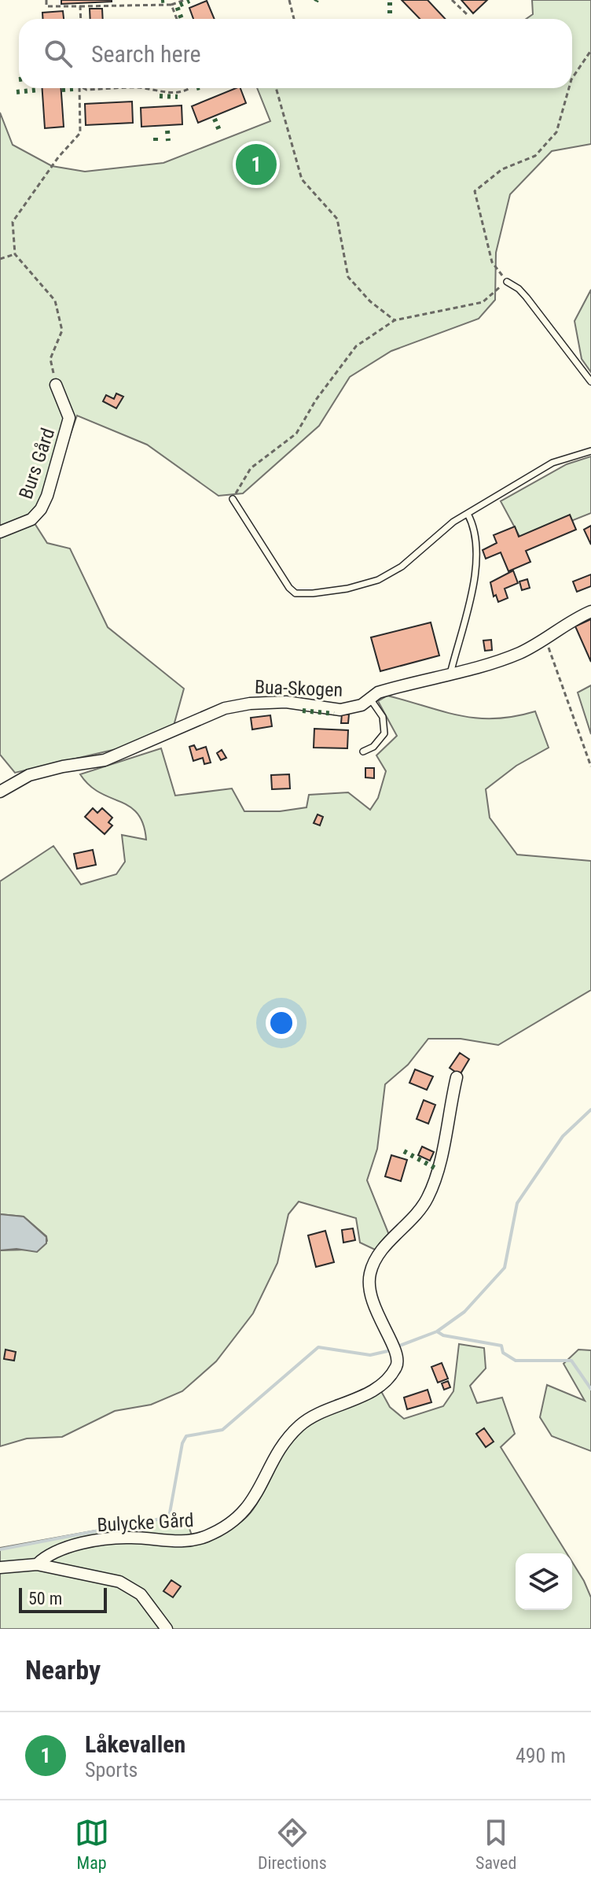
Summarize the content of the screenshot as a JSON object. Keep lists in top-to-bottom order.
{
  "streets": {
    "street": ["Burs Gård", "Bua-Skogen", "Bulycke Gård"]
  },
  "scale_bar": "50 m",
  "page": {
    "search": "Search here",
    "pins": "1",
    "scale": "50 m",
    "heading": "Nearby",
    "list": [
      {
        "mark": "1",
        "name": "Låkevallen",
        "note": "Sports",
        "value": "490 m"
      }
    ],
    "nav": ["Map", "Directions", "Saved"]
  }
}
